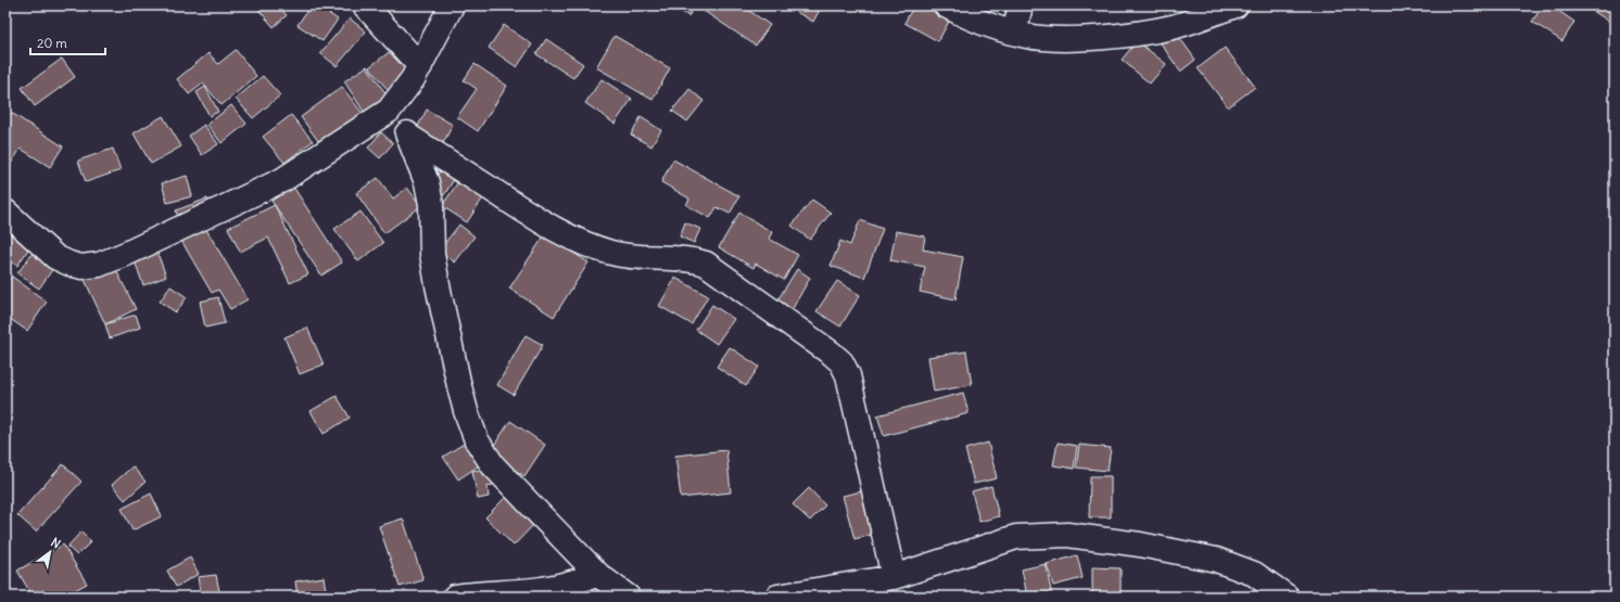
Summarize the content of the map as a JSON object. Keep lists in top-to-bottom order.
{
  "scale_bar": "20 m",
  "north": "top right"
}
